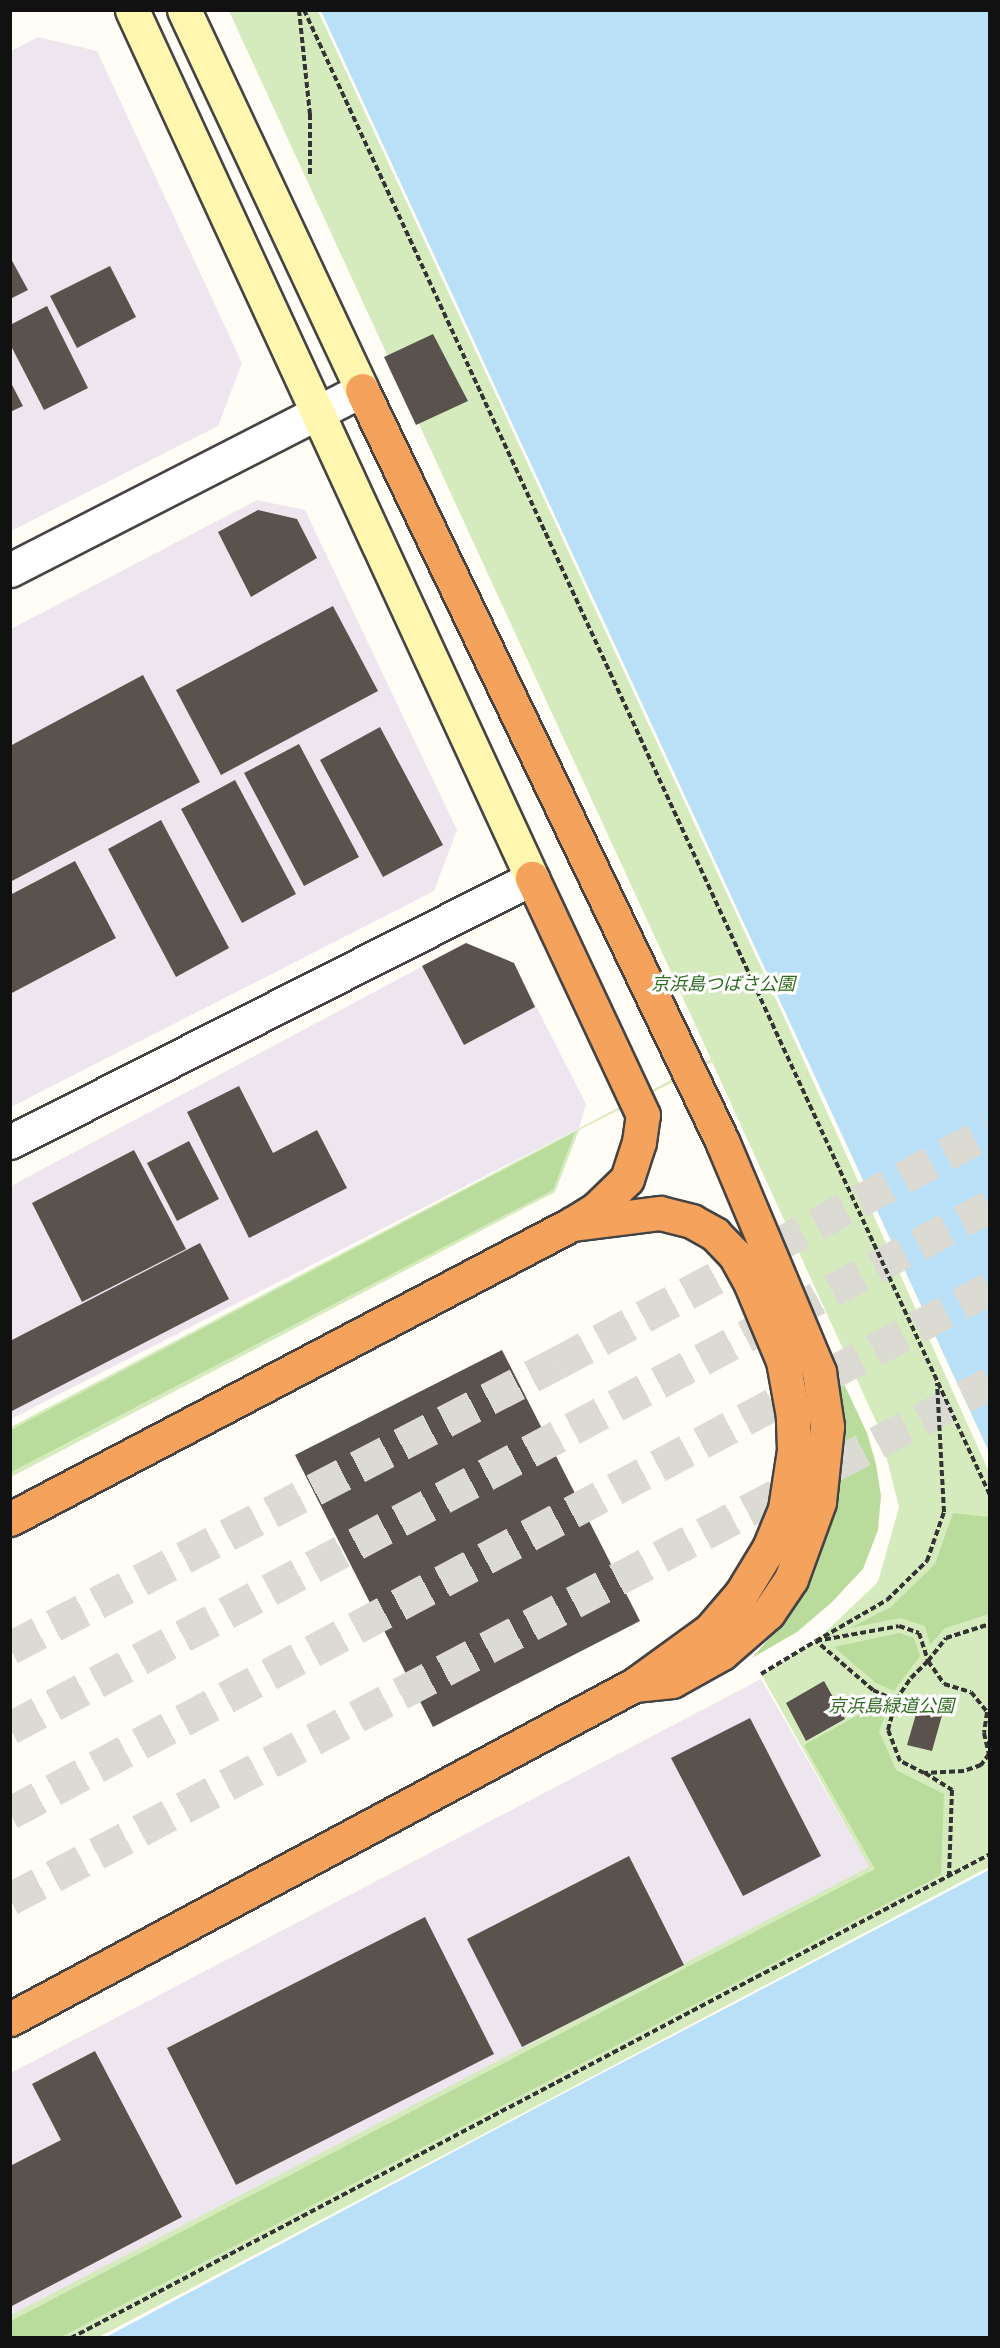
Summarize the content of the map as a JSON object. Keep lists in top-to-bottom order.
{
  "parks": ["京浜島つばさ公園", "京浜島緑道公園"]
}
